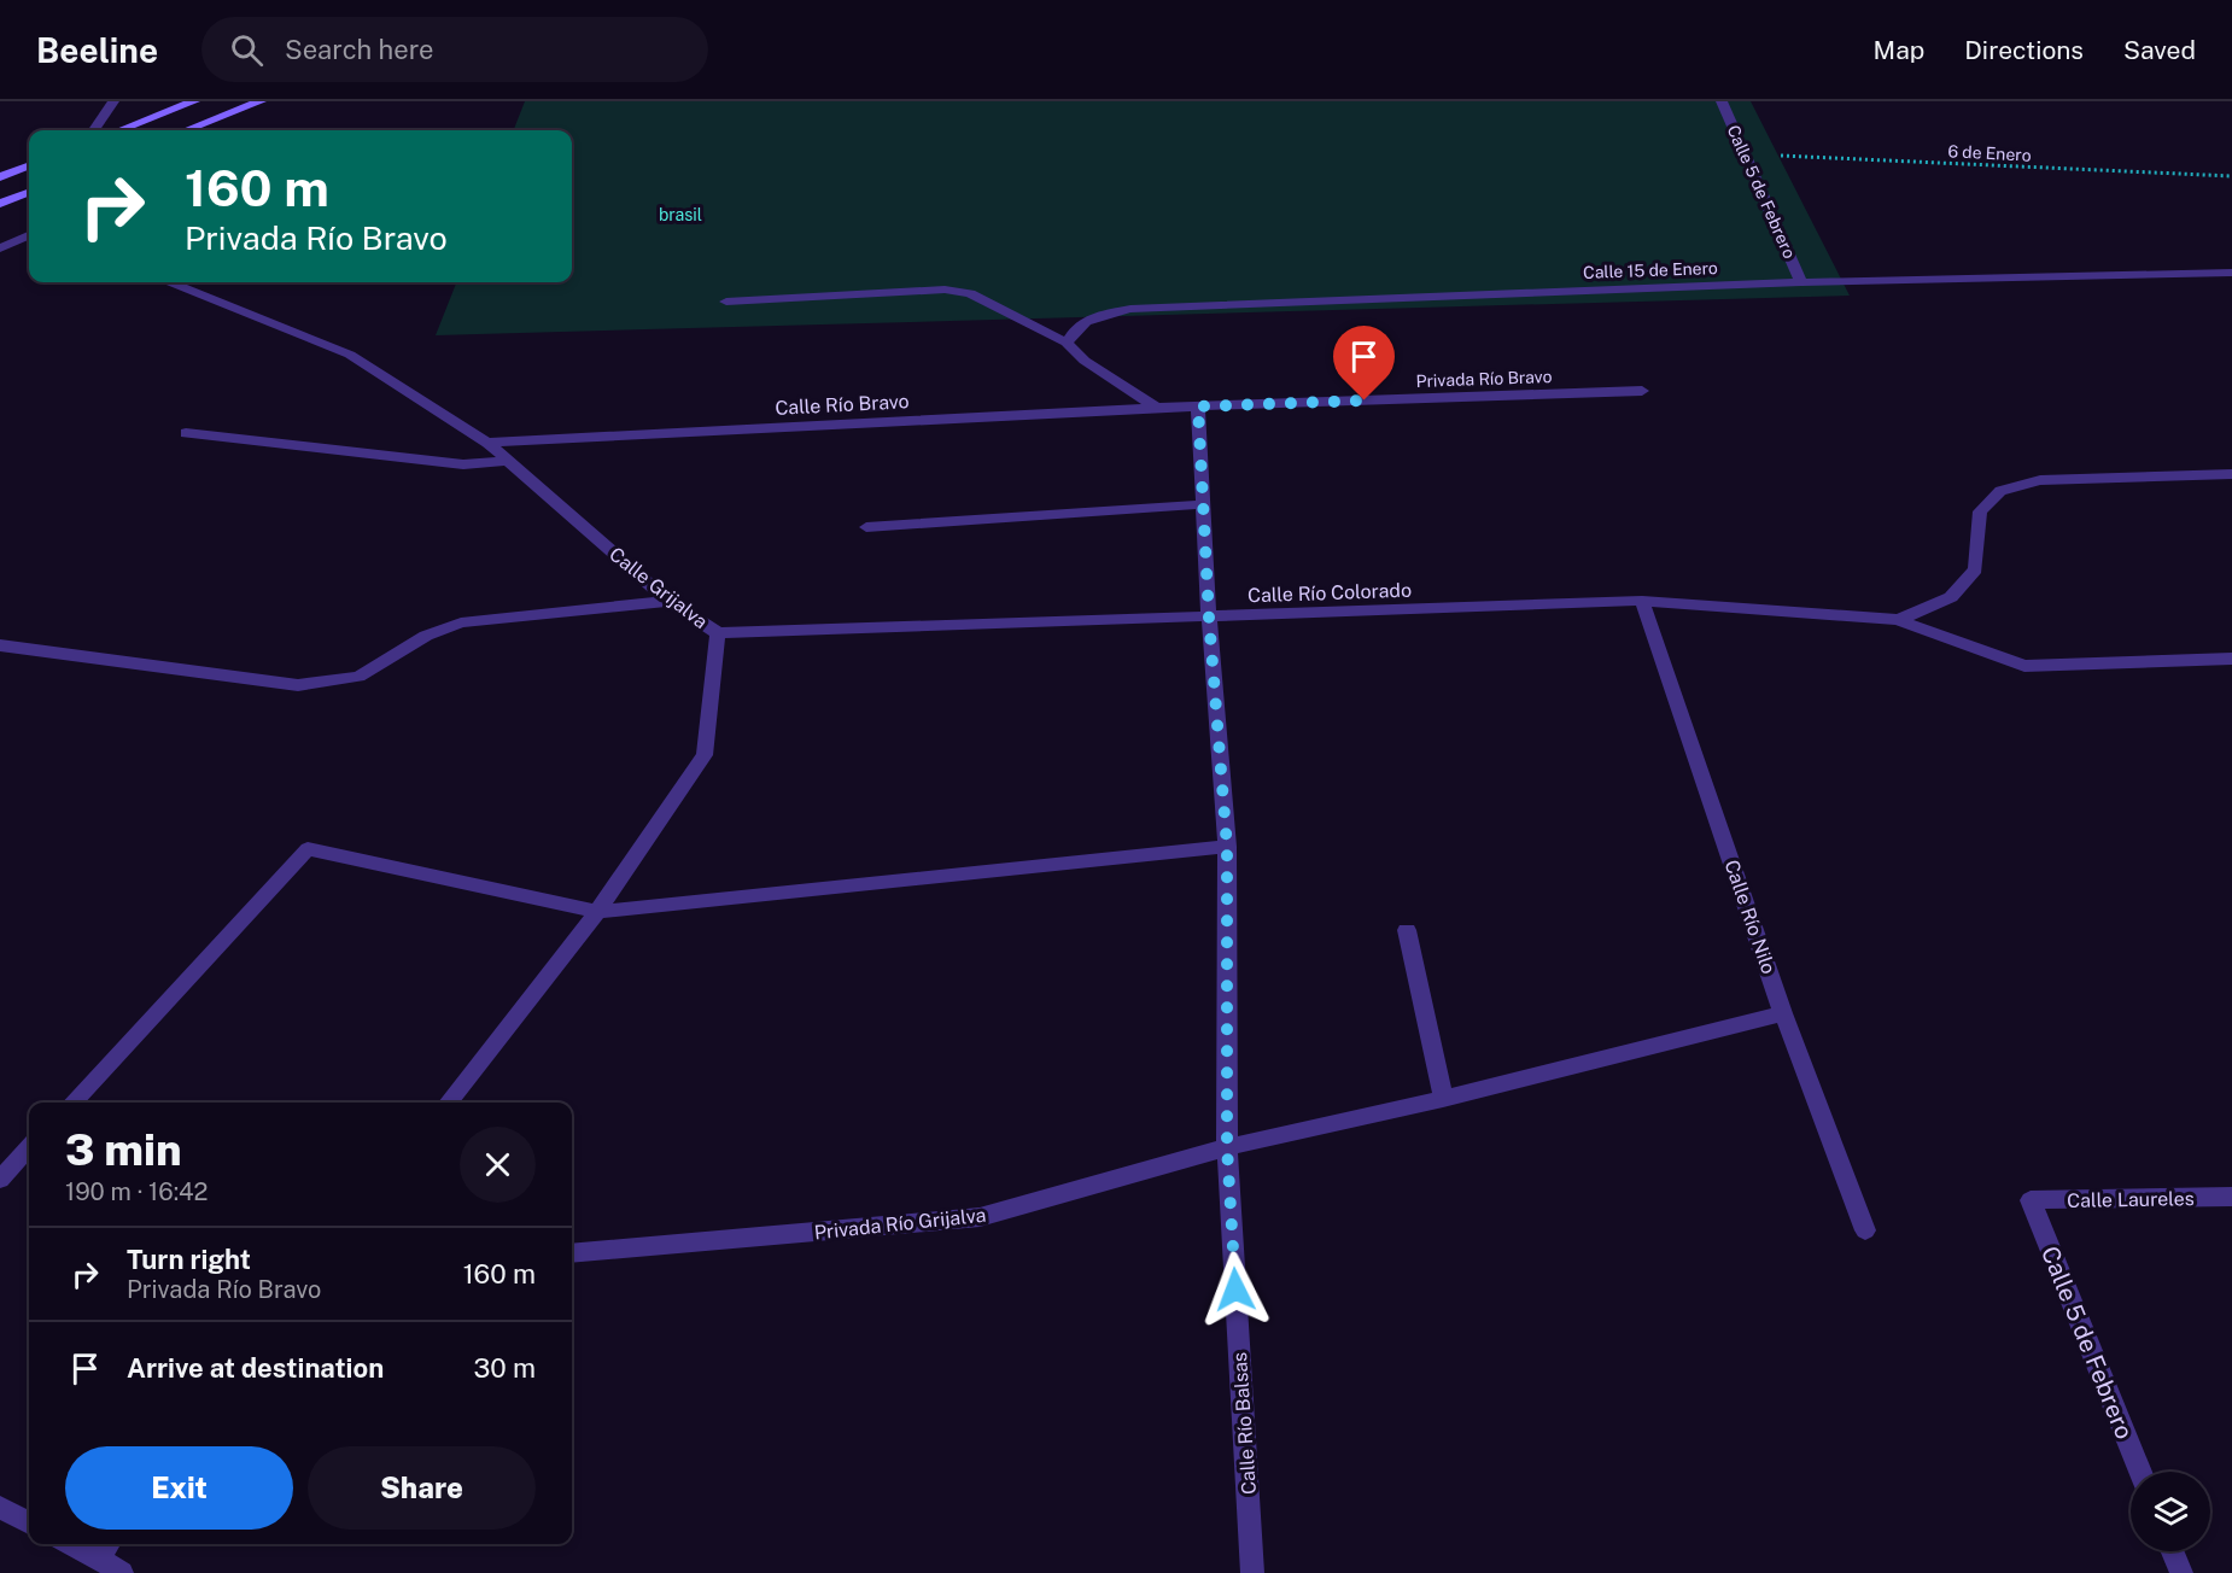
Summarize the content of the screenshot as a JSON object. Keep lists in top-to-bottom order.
{
  "streets": {
    "street": [
      "Calle 5 de Febrero",
      "Calle 15 de Enero",
      "Privada Río Bravo",
      "Calle Río Bravo",
      "Calle Grijalva",
      "Calle Río Colorado",
      "Calle Río Nilo",
      "Calle Laureles",
      "Privada Río Grijalva",
      "Calle Río Balsas"
    ],
    "path": ["6 de Enero"]
  },
  "crossings": [
    ["6 de Enero", "Calle 5 de Febrero"],
    ["Calle 5 de Febrero", "Calle 15 de Enero"],
    ["Calle 5 de Febrero", "Calle Laureles"],
    ["Privada Río Bravo", "Calle Río Bravo"],
    ["Privada Río Bravo", "Calle Río Balsas"],
    ["Calle Río Bravo", "Calle Grijalva"],
    ["Calle Río Bravo", "Calle Río Balsas"],
    ["Calle Grijalva", "Calle Río Colorado"],
    ["Calle Río Colorado", "Calle Río Nilo"],
    ["Calle Río Colorado", "Calle Río Balsas"],
    ["Calle Río Nilo", "Privada Río Grijalva"],
    ["Privada Río Grijalva", "Calle Río Balsas"]
  ],
  "parks": ["brasil"],
  "page": {
    "header": "Beeline",
    "search": "Search here",
    "nav": ["Map", "Directions", "Saved"],
    "turn": ["160 m", "Privada Río Bravo"],
    "heading": ["3 min", "190 m · 16:42"],
    "list": [
      {
        "name": "Turn right",
        "note": "Privada Río Bravo",
        "value": "160 m"
      },
      {
        "name": "Arrive at destination",
        "value": "30 m"
      }
    ],
    "buttons": ["Exit", "Share"]
  }
}
